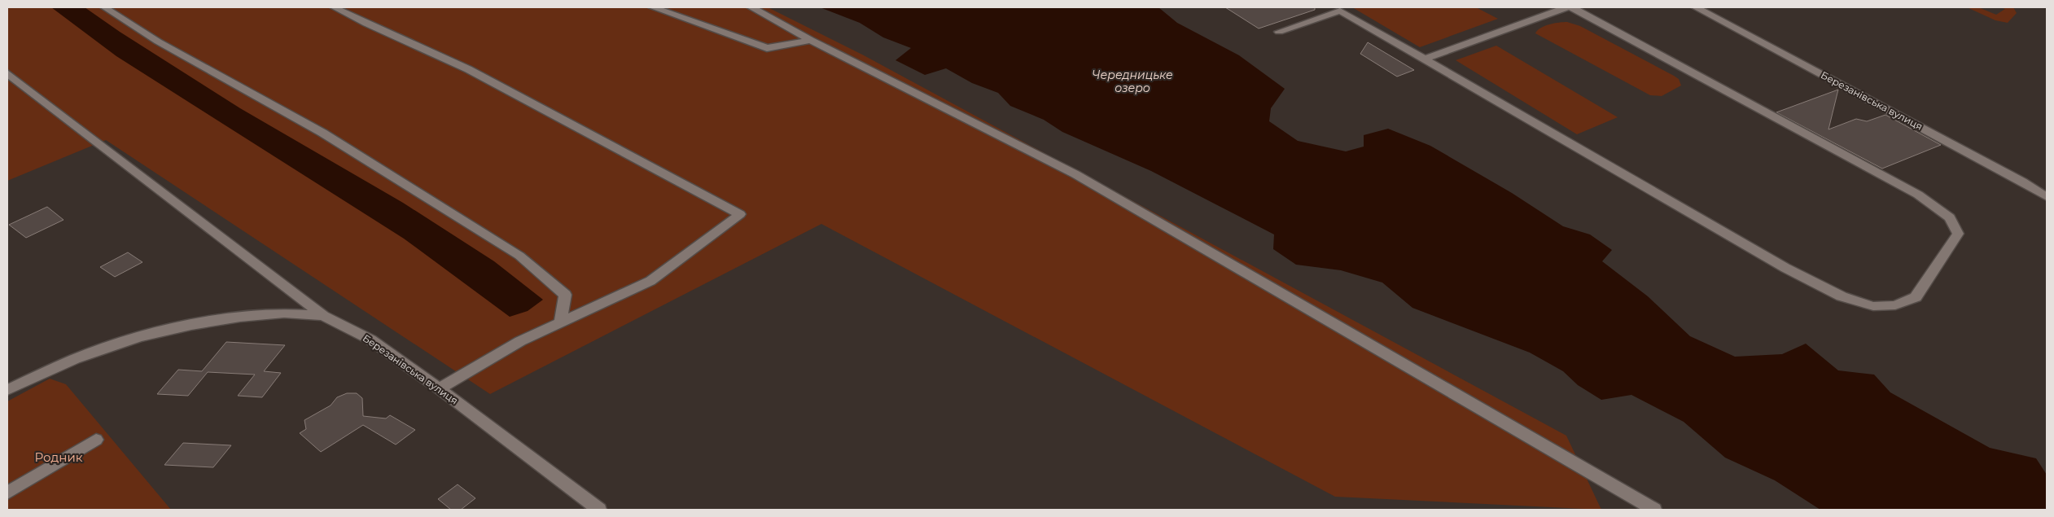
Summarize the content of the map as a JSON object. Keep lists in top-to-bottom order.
{
  "streets": {
    "street": ["Березанівська вулиця"]
  },
  "water": ["Чередницьке озеро"],
  "parks": ["Родник"]
}
